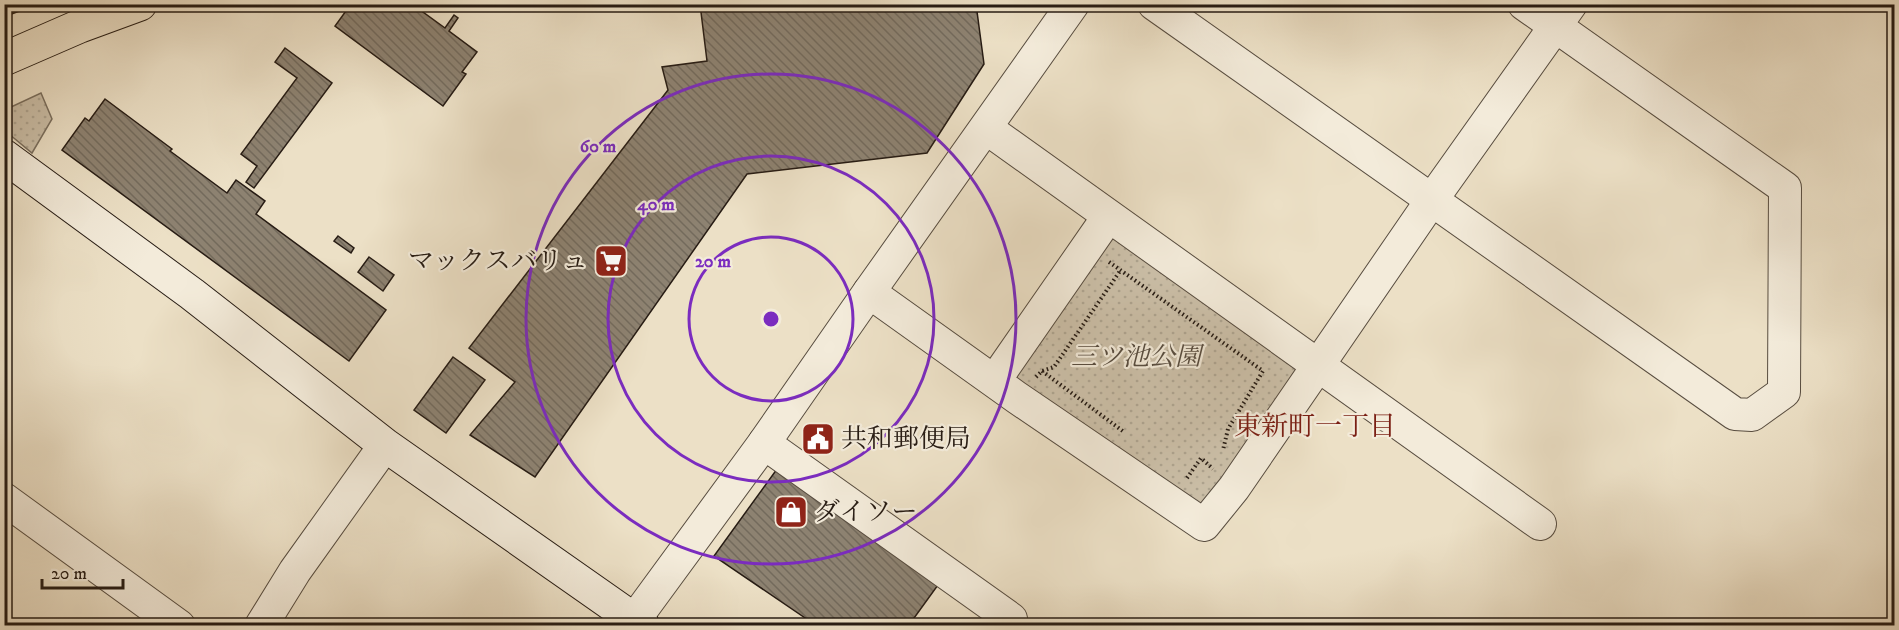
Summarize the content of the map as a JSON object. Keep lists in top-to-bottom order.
{
  "districts": ["東新町一丁目"],
  "parks": ["三ツ池公園"],
  "places": {
    "supermarket": ["マックスバリュ"],
    "public building": ["共和郵便局"],
    "shop": ["ダイソー"]
  },
  "scale_bar": "20 m",
  "rings": ["60 m", "40 m", "20 m"]
}
